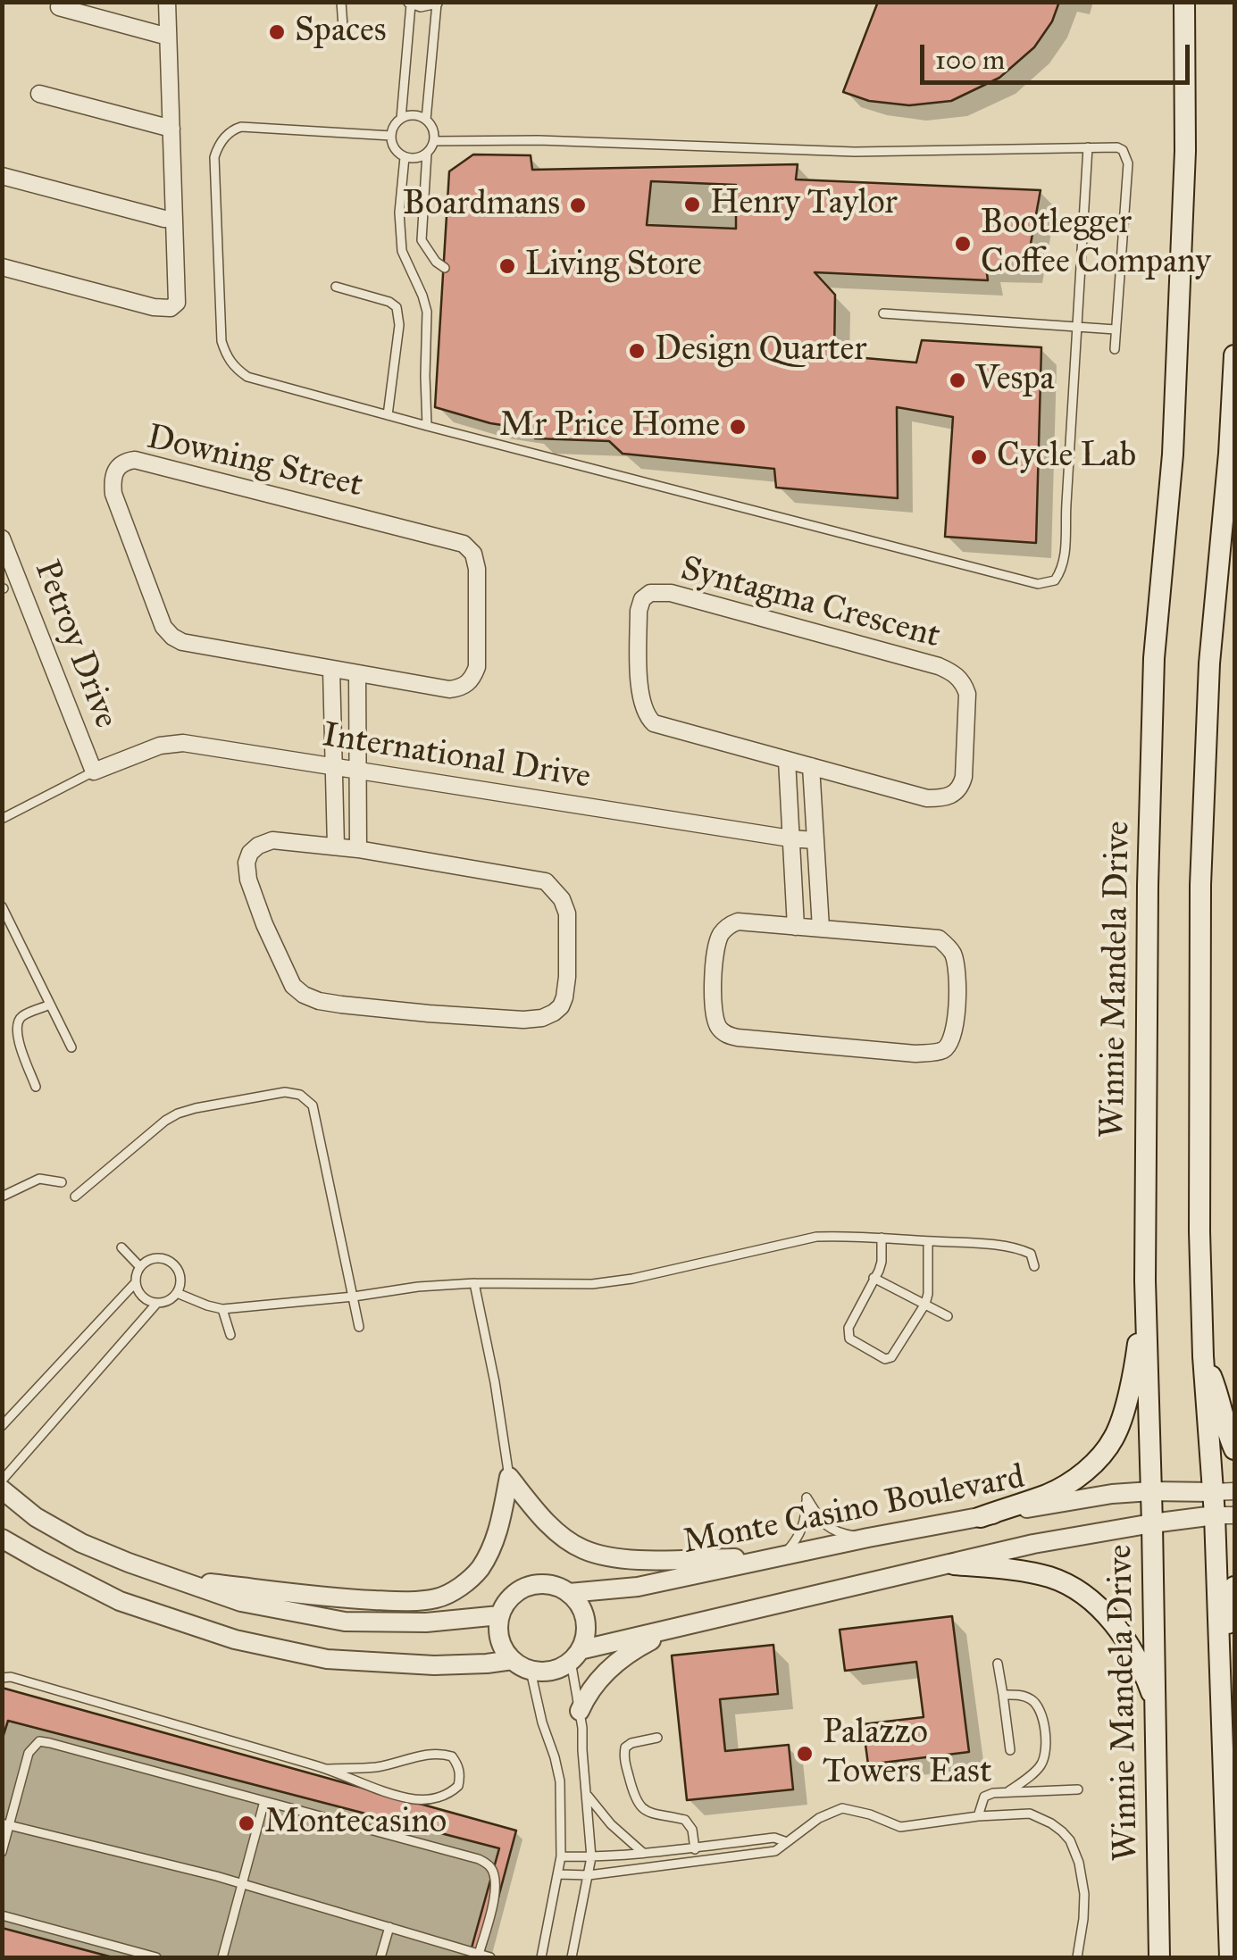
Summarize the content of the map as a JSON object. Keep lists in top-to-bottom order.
{
  "streets": {
    "main road": ["Winnie Mandela Drive"],
    "street": [
      "Downing Street",
      "Syntagma Crescent",
      "Petroy Drive",
      "International Drive",
      "Monte Casino Boulevard"
    ]
  },
  "crossings": [
    ["Petroy Drive", "International Drive"],
    ["Winnie Mandela Drive", "Monte Casino Boulevard"]
  ],
  "places": [
    "Spaces",
    "Henry Taylor",
    "Boardmans",
    "Bootlegger Coffee Company",
    "Living Store",
    "Design Quarter",
    "Vespa",
    "Mr Price Home",
    "Cycle Lab",
    "Palazzo Towers East",
    "Montecasino"
  ],
  "scale_bar": "100 m"
}
